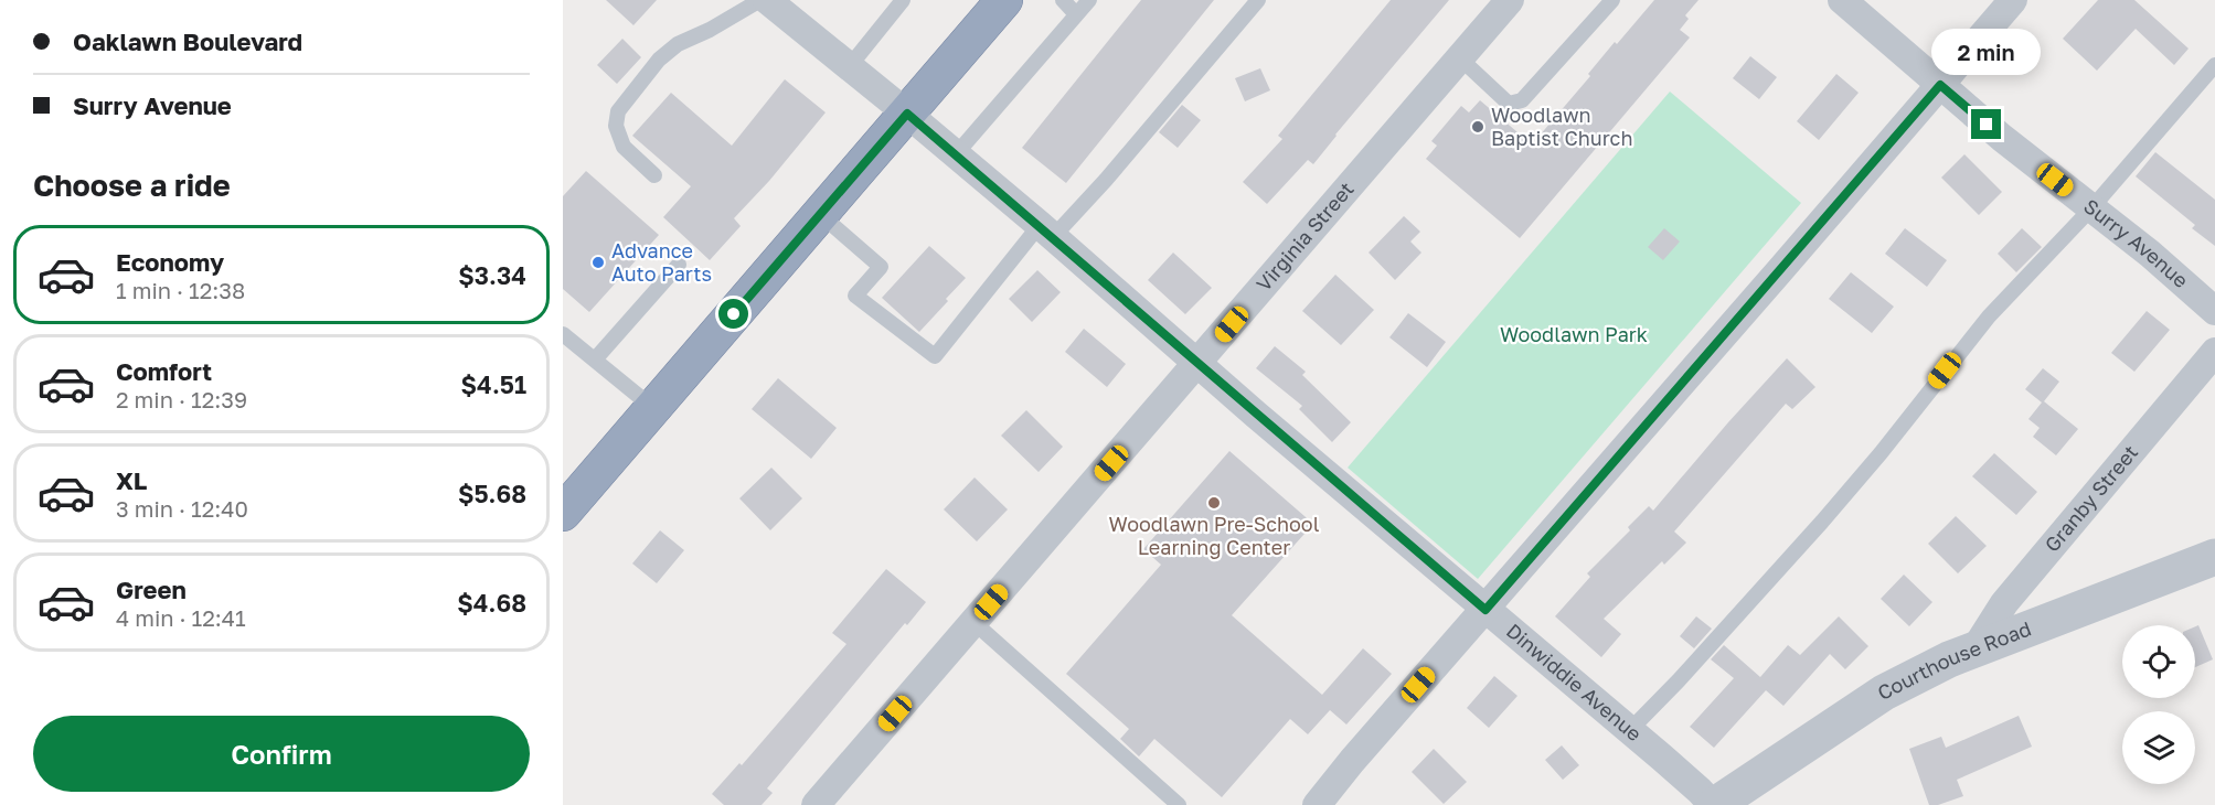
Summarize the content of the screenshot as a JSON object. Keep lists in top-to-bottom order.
{
  "streets": {
    "street": [
      "Virginia Street",
      "Surry Avenue",
      "Granby Street",
      "Courthouse Road",
      "Dinwiddie Avenue"
    ]
  },
  "crossings": [
    ["Virginia Street", "Dinwiddie Avenue"],
    ["Granby Street", "Courthouse Road"],
    ["Courthouse Road", "Dinwiddie Avenue"]
  ],
  "parks": ["Woodlawn Park"],
  "places": ["Woodlawn Baptist Church", "Advance Auto Parts", "Woodlawn Pre-School Learning Center"],
  "page": {
    "banner": ["Oaklawn Boulevard", "Surry Avenue"],
    "bubble": "2 min",
    "heading": "Choose a ride",
    "list": [
      {
        "name": "Economy",
        "note": "1 min · 12:38",
        "value": "$3.34"
      },
      {
        "name": "Comfort",
        "note": "2 min · 12:39",
        "value": "$4.51"
      },
      {
        "name": "XL",
        "note": "3 min · 12:40",
        "value": "$5.68"
      },
      {
        "name": "Green",
        "note": "4 min · 12:41",
        "value": "$4.68"
      }
    ],
    "buttons": "Confirm"
  }
}
